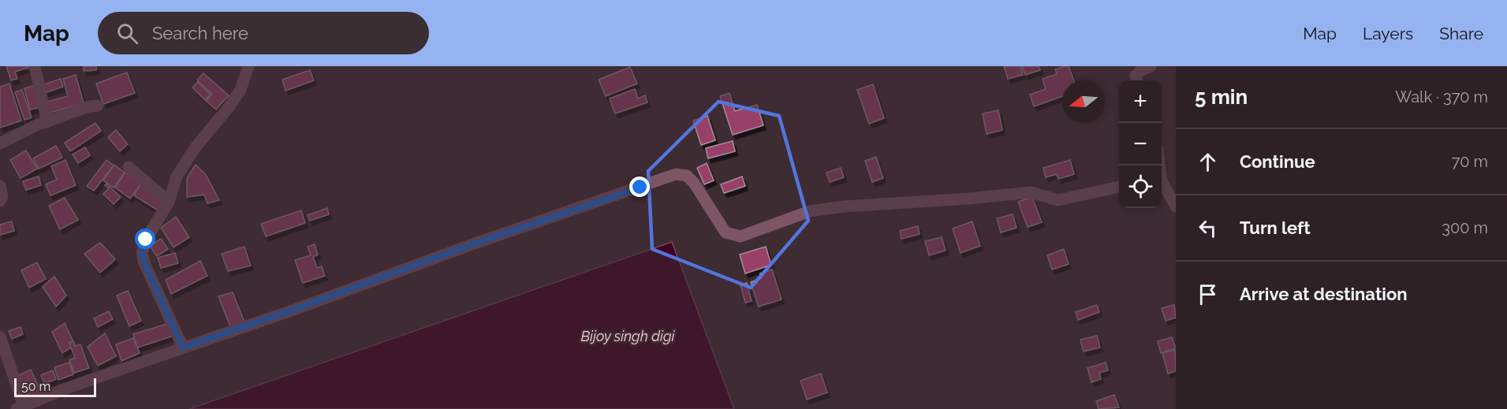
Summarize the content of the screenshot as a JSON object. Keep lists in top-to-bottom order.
{
  "water": ["Bijoy singh digi"],
  "scale_bar": "50 m",
  "north": "left",
  "page": {
    "header": "Map",
    "search": "Search here",
    "nav": ["Map", "Layers", "Share"],
    "heading": ["5 min", "Walk · 370 m"],
    "map_buttons": ["+", "−"],
    "list": [
      ["Continue", "70 m"],
      ["Turn left", "300 m"],
      "Arrive at destination"
    ],
    "scale": "50 m"
  }
}
